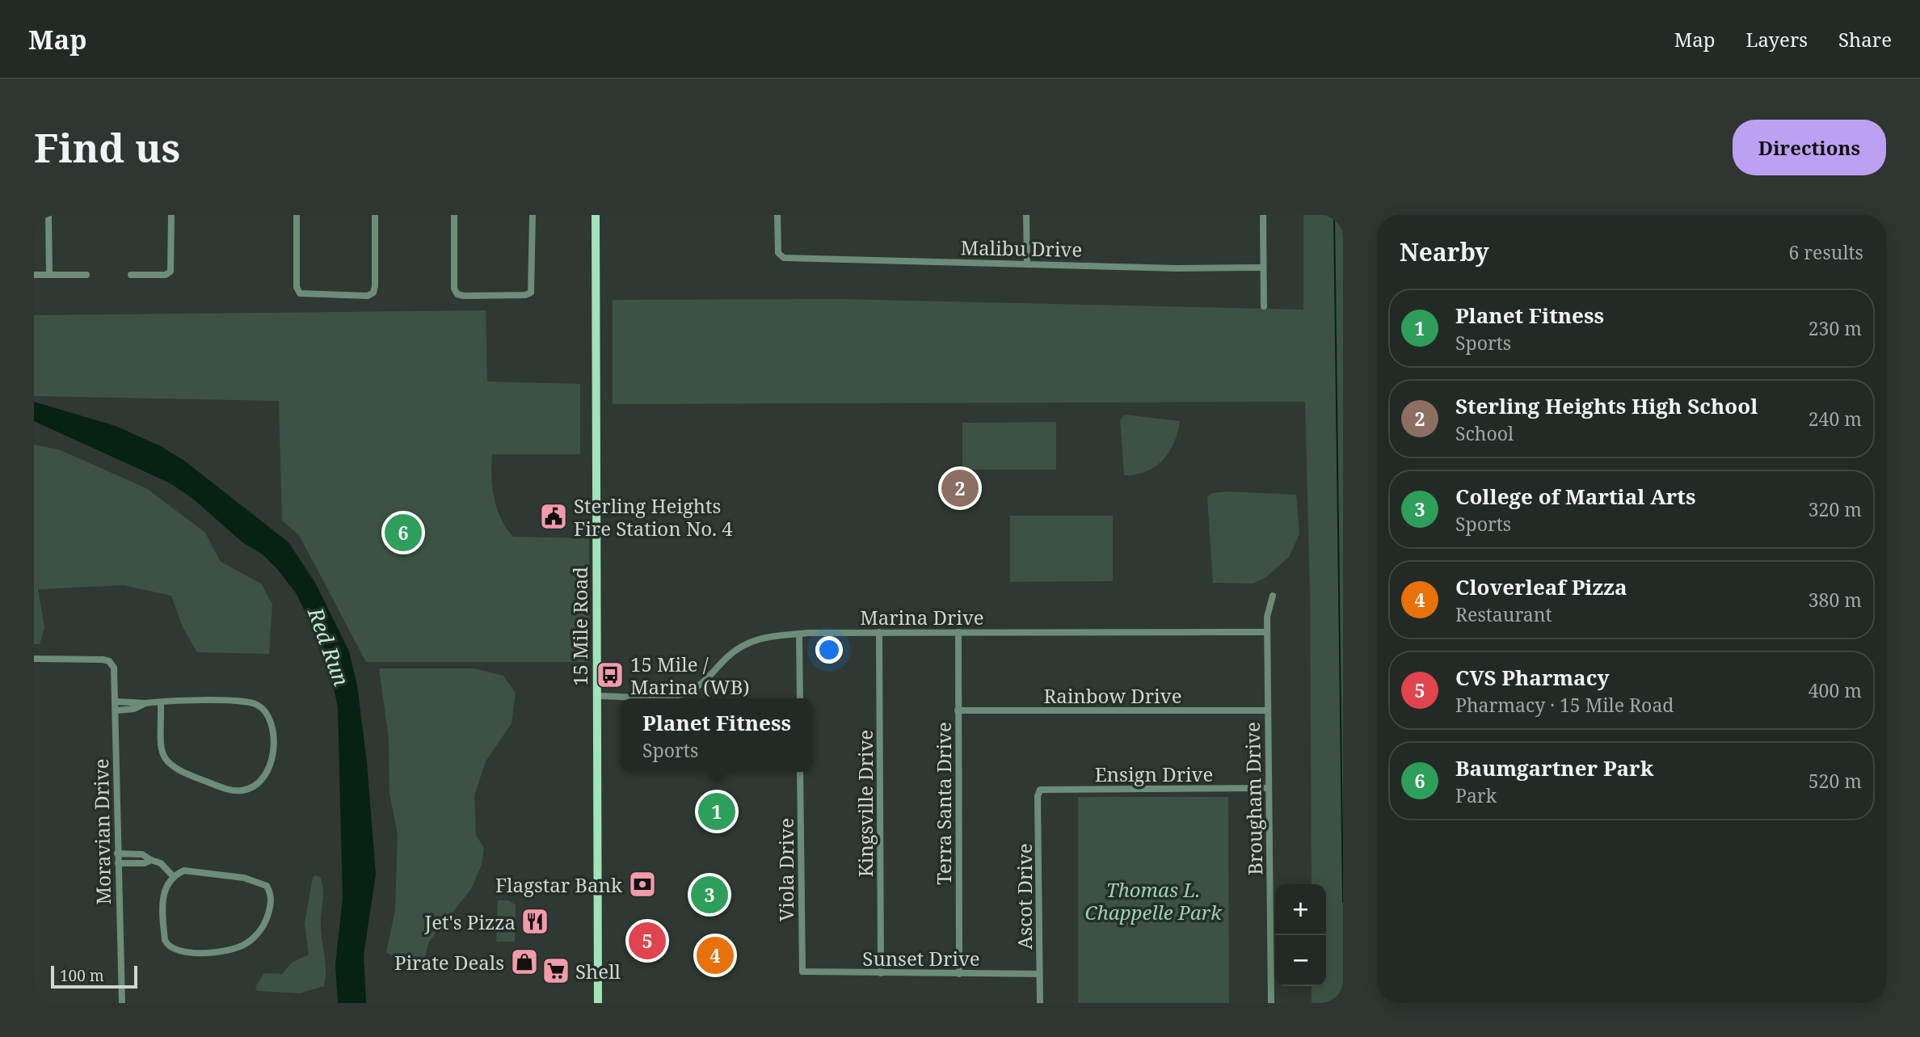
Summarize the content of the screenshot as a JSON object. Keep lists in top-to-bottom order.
{
  "streets": {
    "main road": ["15 Mile Road"],
    "street": [
      "Malibu Drive",
      "Marina Drive",
      "Rainbow Drive",
      "Ensign Drive",
      "Brougham Drive",
      "Kingsville Drive",
      "Terra Santa Drive",
      "Moravian Drive",
      "Viola Drive",
      "Ascot Drive",
      "Sunset Drive"
    ]
  },
  "crossings": [
    ["Marina Drive", "15 Mile Road"],
    ["Marina Drive", "Brougham Drive"],
    ["Marina Drive", "Kingsville Drive"],
    ["Marina Drive", "Terra Santa Drive"],
    ["Rainbow Drive", "Brougham Drive"],
    ["Rainbow Drive", "Terra Santa Drive"],
    ["Ensign Drive", "Brougham Drive"],
    ["Ensign Drive", "Ascot Drive"],
    ["Kingsville Drive", "Sunset Drive"],
    ["Terra Santa Drive", "Sunset Drive"],
    ["Viola Drive", "Sunset Drive"],
    ["Ascot Drive", "Sunset Drive"]
  ],
  "water": ["Red Run"],
  "parks": ["Thomas L. Chappelle Park"],
  "places": {
    "public building": ["Sterling Heights Fire Station No. 4"],
    "bus stop": ["15 Mile / Marina (WB)"],
    "bank": ["Flagstar Bank"],
    "restaurant": ["Jet's Pizza"],
    "shop": ["Pirate Deals"],
    "supermarket": ["Shell"]
  },
  "scale_bar": "100 m",
  "page": {
    "header": "Map",
    "nav": ["Map", "Layers", "Share"],
    "buttons": "Directions",
    "title": "Find us",
    "heading": ["Nearby", "6 results"],
    "list": [
      {
        "mark": "1",
        "name": "Planet Fitness",
        "note": "Sports",
        "value": "230 m"
      },
      {
        "mark": "2",
        "name": "Sterling Heights High School",
        "note": "School",
        "value": "240 m"
      },
      {
        "mark": "3",
        "name": "College of Martial Arts",
        "note": "Sports",
        "value": "320 m"
      },
      {
        "mark": "4",
        "name": "Cloverleaf Pizza",
        "note": "Restaurant",
        "value": "380 m"
      },
      {
        "mark": "5",
        "name": "CVS Pharmacy",
        "note": "Pharmacy · 15 Mile Road",
        "value": "400 m"
      },
      {
        "mark": "6",
        "name": "Baumgartner Park",
        "note": "Park",
        "value": "520 m"
      }
    ],
    "pins": [
      "2",
      "6",
      "1",
      "3",
      "5",
      "4"
    ],
    "popup": ["Planet Fitness", "Sports"],
    "map_buttons": ["+", "−"],
    "scale": "100 m"
  }
}
